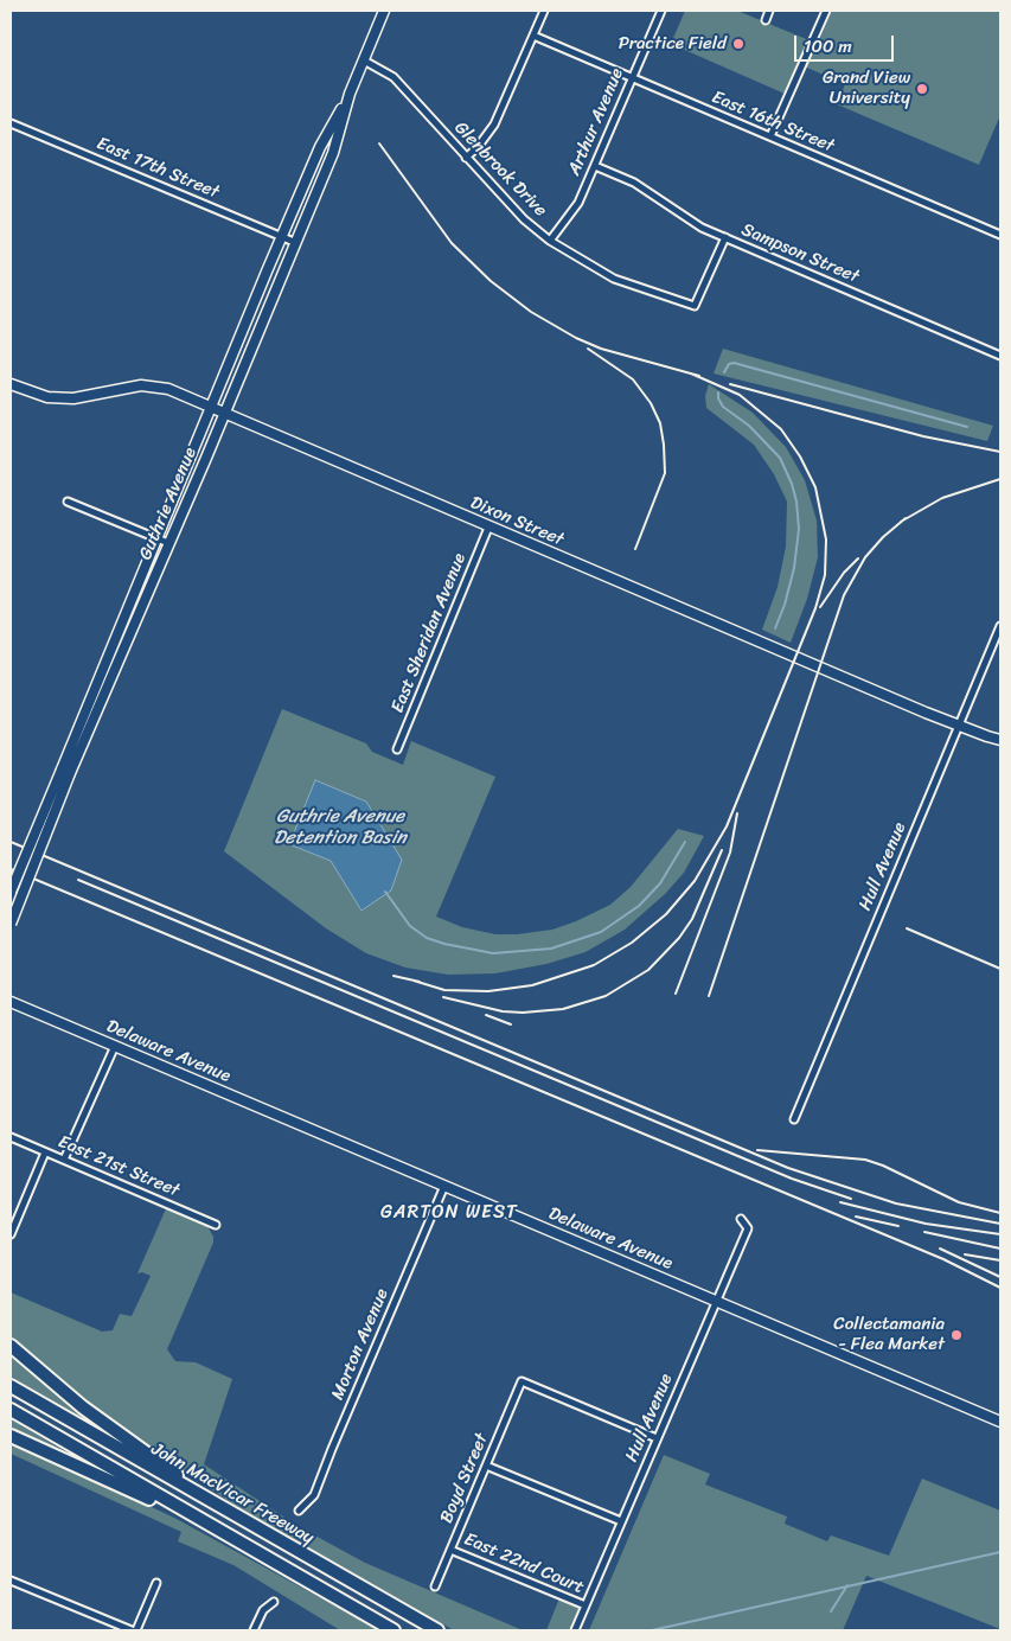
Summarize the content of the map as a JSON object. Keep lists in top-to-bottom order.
{
  "streets": {
    "highway": ["John MacVicar Freeway"],
    "main road": ["Guthrie Avenue", "Dixon Street", "Delaware Avenue"],
    "street": [
      "Arthur Avenue",
      "East 16th Street",
      "East 17th Street",
      "Glenbrook Drive",
      "Sampson Street",
      "East Sheridan Avenue",
      "Hull Avenue",
      "East 21st Street",
      "Morton Avenue",
      "Boyd Street",
      "East 22nd Court"
    ]
  },
  "crossings": [
    ["Arthur Avenue", "East 16th Street"],
    ["Arthur Avenue", "Glenbrook Drive"],
    ["Arthur Avenue", "Sampson Street"],
    ["East 17th Street", "Guthrie Avenue"],
    ["Glenbrook Drive", "Sampson Street"],
    ["Glenbrook Drive", "Guthrie Avenue"],
    ["Guthrie Avenue", "Dixon Street"],
    ["Dixon Street", "East Sheridan Avenue"],
    ["Dixon Street", "Hull Avenue"],
    ["Hull Avenue", "Delaware Avenue"],
    ["Hull Avenue", "Boyd Street"],
    ["Hull Avenue", "East 22nd Court"],
    ["Delaware Avenue", "Morton Avenue"],
    ["Boyd Street", "East 22nd Court"]
  ],
  "districts": ["GARTON WEST"],
  "water": ["Guthrie Avenue Detention Basin"],
  "places": ["Practice Field", "Grand View University", "Collectamania - Flea Market"],
  "scale_bar": "100 m"
}
